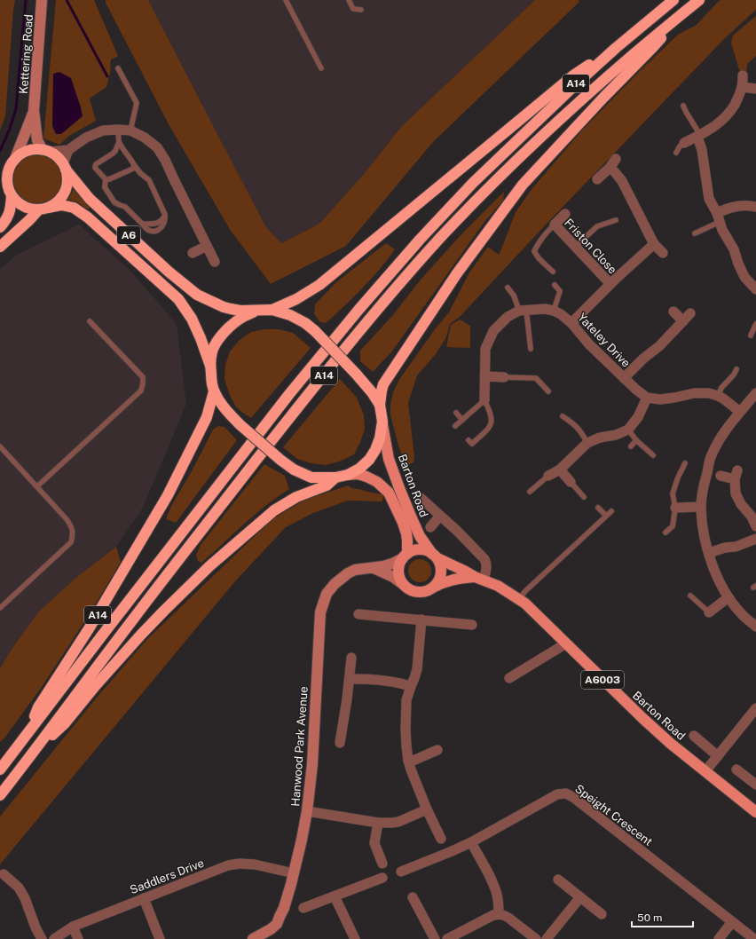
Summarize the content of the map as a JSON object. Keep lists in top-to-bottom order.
{
  "streets": {
    "highway": ["A14", "A6"],
    "main road": ["Barton Road", "A6003"],
    "street": [
      "Kettering Road",
      "Friston Close",
      "Yateley Drive",
      "Hanwood Park Avenue",
      "Speight Crescent",
      "Saddlers Drive"
    ]
  },
  "crossings": [
    ["Barton Road", "Hanwood Park Avenue"],
    ["Hanwood Park Avenue", "Saddlers Drive"]
  ],
  "scale_bar": "50 m"
}
